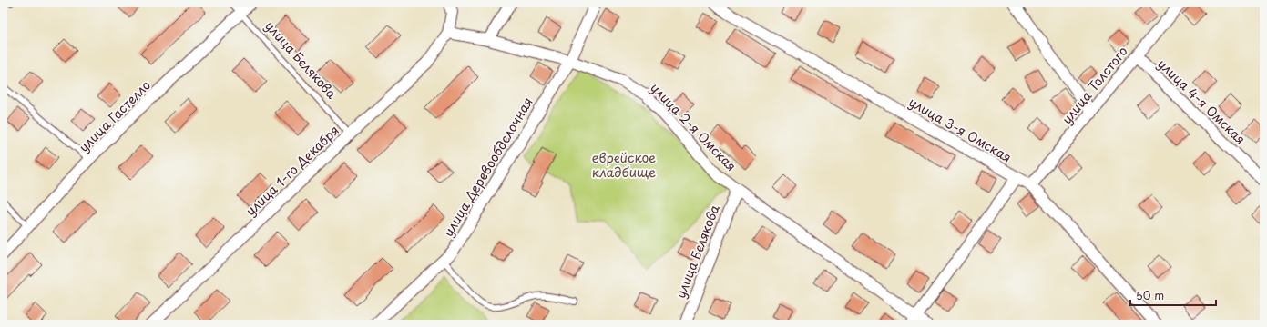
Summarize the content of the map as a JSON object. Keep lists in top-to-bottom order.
{
  "streets": {
    "street": [
      "улица Белякова",
      "улица Толстого",
      "улица 4-я Омская",
      "улица Гастелло",
      "улица 2-я Омская",
      "улица 3-я Омская",
      "улица Деревообделочная",
      "улица 1-го Декабря"
    ]
  },
  "crossings": [
    ["улица Белякова", "улица Гастелло"],
    ["улица Белякова", "улица 2-я Омская"],
    ["улица Белякова", "улица 1-го Декабря"],
    ["улица Толстого", "улица 4-я Омская"],
    ["улица Толстого", "улица 3-я Омская"],
    ["улица 2-я Омская", "улица Деревообделочная"],
    ["улица 2-я Омская", "улица 1-го Декабря"]
  ],
  "parks": ["еврейское кладбище"],
  "scale_bar": "50 m"
}
